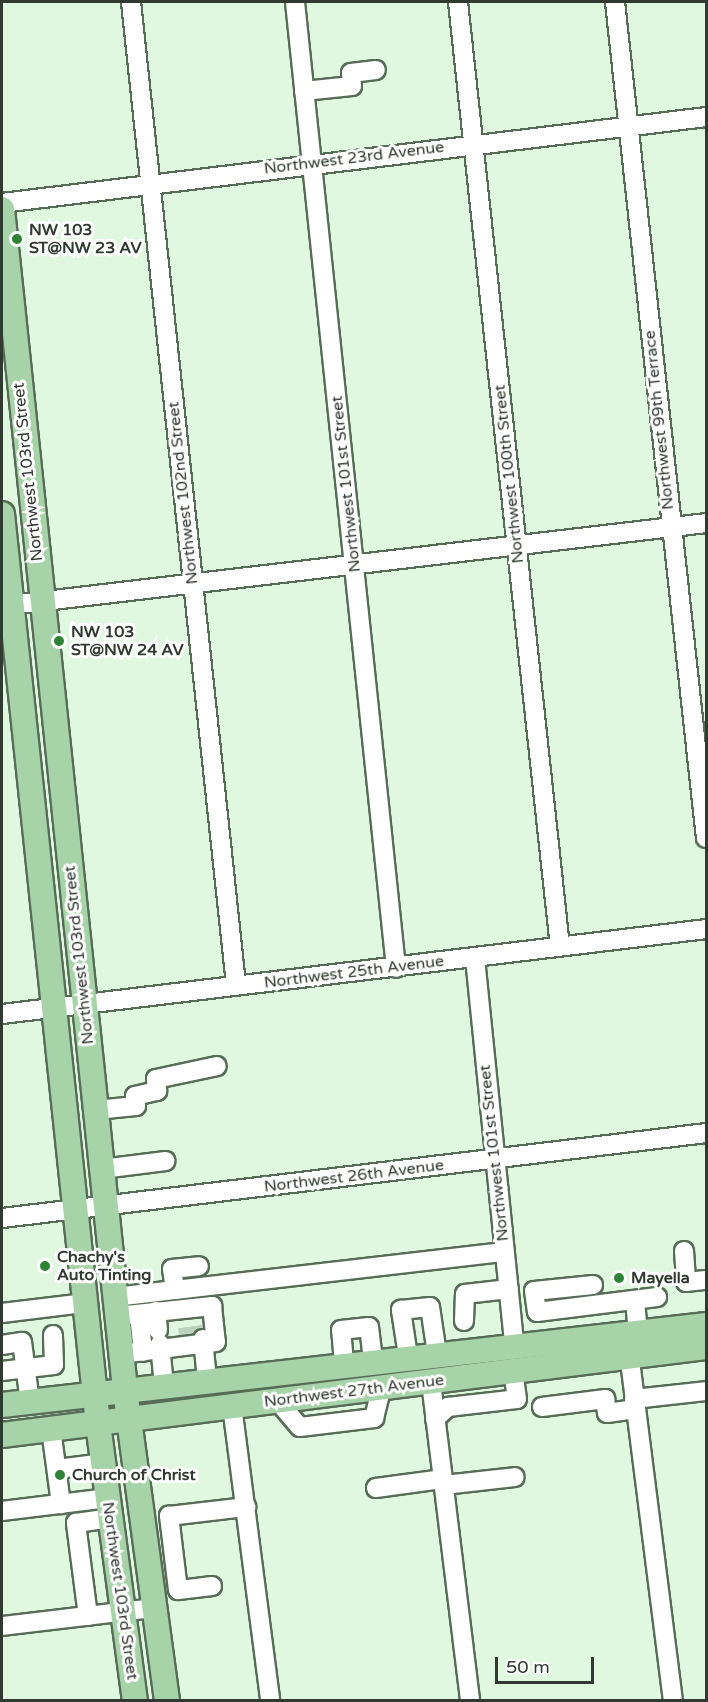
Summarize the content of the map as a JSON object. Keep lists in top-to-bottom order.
{
  "streets": {
    "main road": ["Northwest 103rd Street", "Northwest 27th Avenue"],
    "street": [
      "Northwest 23rd Avenue",
      "Northwest 99th Terrace",
      "Northwest 100th Street",
      "Northwest 101st Street",
      "Northwest 102nd Street",
      "Northwest 25th Avenue",
      "Northwest 26th Avenue"
    ]
  },
  "crossings": [
    ["Northwest 23rd Avenue", "Northwest 99th Terrace"],
    ["Northwest 23rd Avenue", "Northwest 100th Street"],
    ["Northwest 23rd Avenue", "Northwest 101st Street"],
    ["Northwest 23rd Avenue", "Northwest 102nd Street"],
    ["Northwest 103rd Street", "Northwest 25th Avenue"],
    ["Northwest 103rd Street", "Northwest 26th Avenue"],
    ["Northwest 103rd Street", "Northwest 27th Avenue"],
    ["Northwest 100th Street", "Northwest 25th Avenue"],
    ["Northwest 101st Street", "Northwest 25th Avenue"],
    ["Northwest 101st Street", "Northwest 26th Avenue"],
    ["Northwest 101st Street", "Northwest 27th Avenue"],
    ["Northwest 102nd Street", "Northwest 25th Avenue"]
  ],
  "places": [
    "NW 103 ST@NW 23 AV",
    "NW 103 ST@NW 24 AV",
    "Chachy's Auto Tinting",
    "Mayella",
    "Church of Christ"
  ],
  "scale_bar": "50 m"
}
